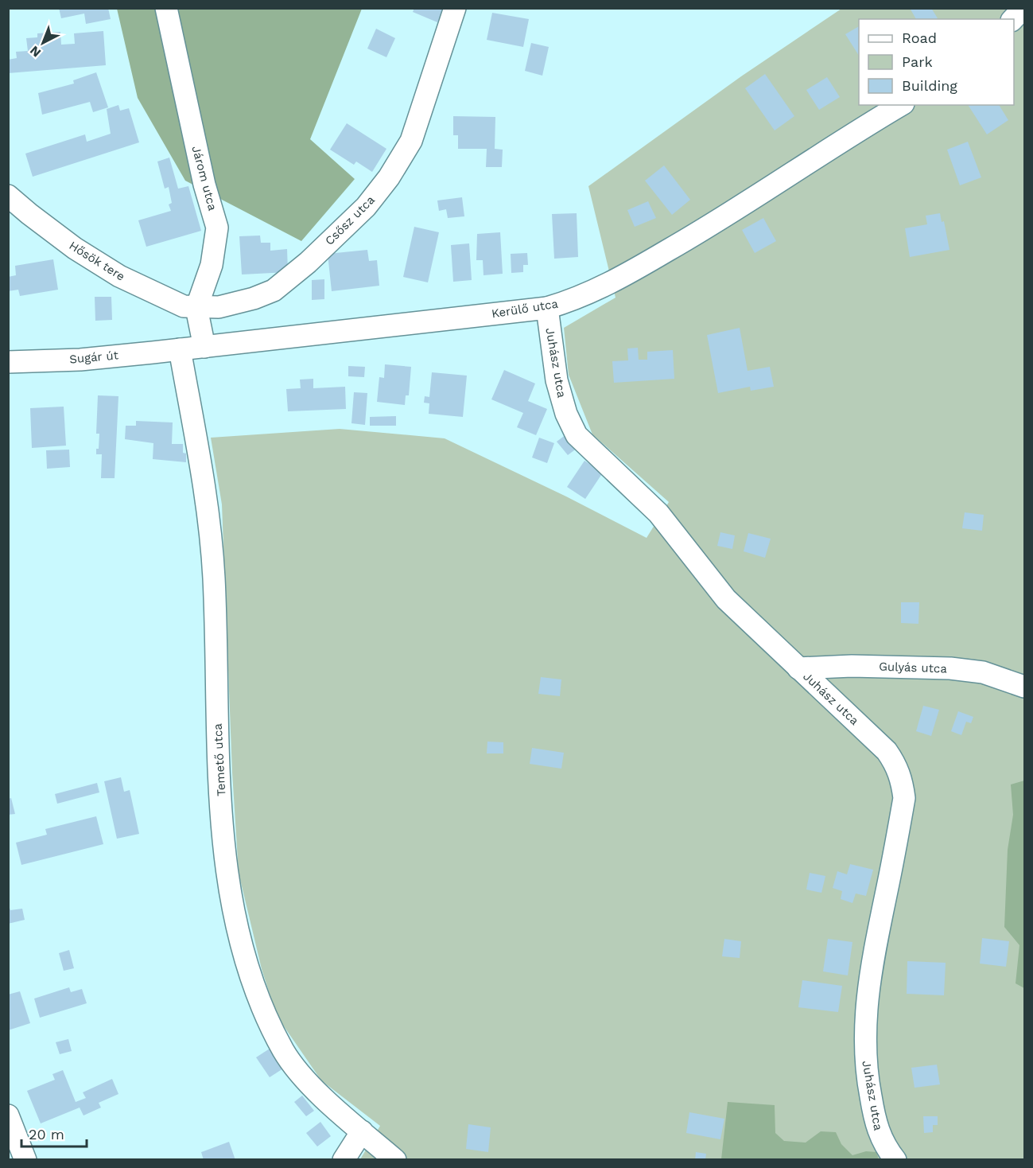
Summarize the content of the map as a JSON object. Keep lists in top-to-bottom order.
{
  "streets": {
    "street": [
      "Járom utca",
      "Csősz utca",
      "Hősök tere",
      "Kerülő utca",
      "Sugár út",
      "Juhász utca",
      "Gulyás utca",
      "Temető utca"
    ]
  },
  "crossings": [
    ["Járom utca", "Csősz utca"],
    ["Járom utca", "Hősök tere"],
    ["Csősz utca", "Hősök tere"],
    ["Kerülő utca", "Sugár út"],
    ["Kerülő utca", "Juhász utca"],
    ["Kerülő utca", "Temető utca"],
    ["Sugár út", "Temető utca"],
    ["Juhász utca", "Gulyás utca"]
  ],
  "legend": ["Road", "Park", "Building"],
  "scale_bar": "20 m",
  "north": "bottom left"
}
